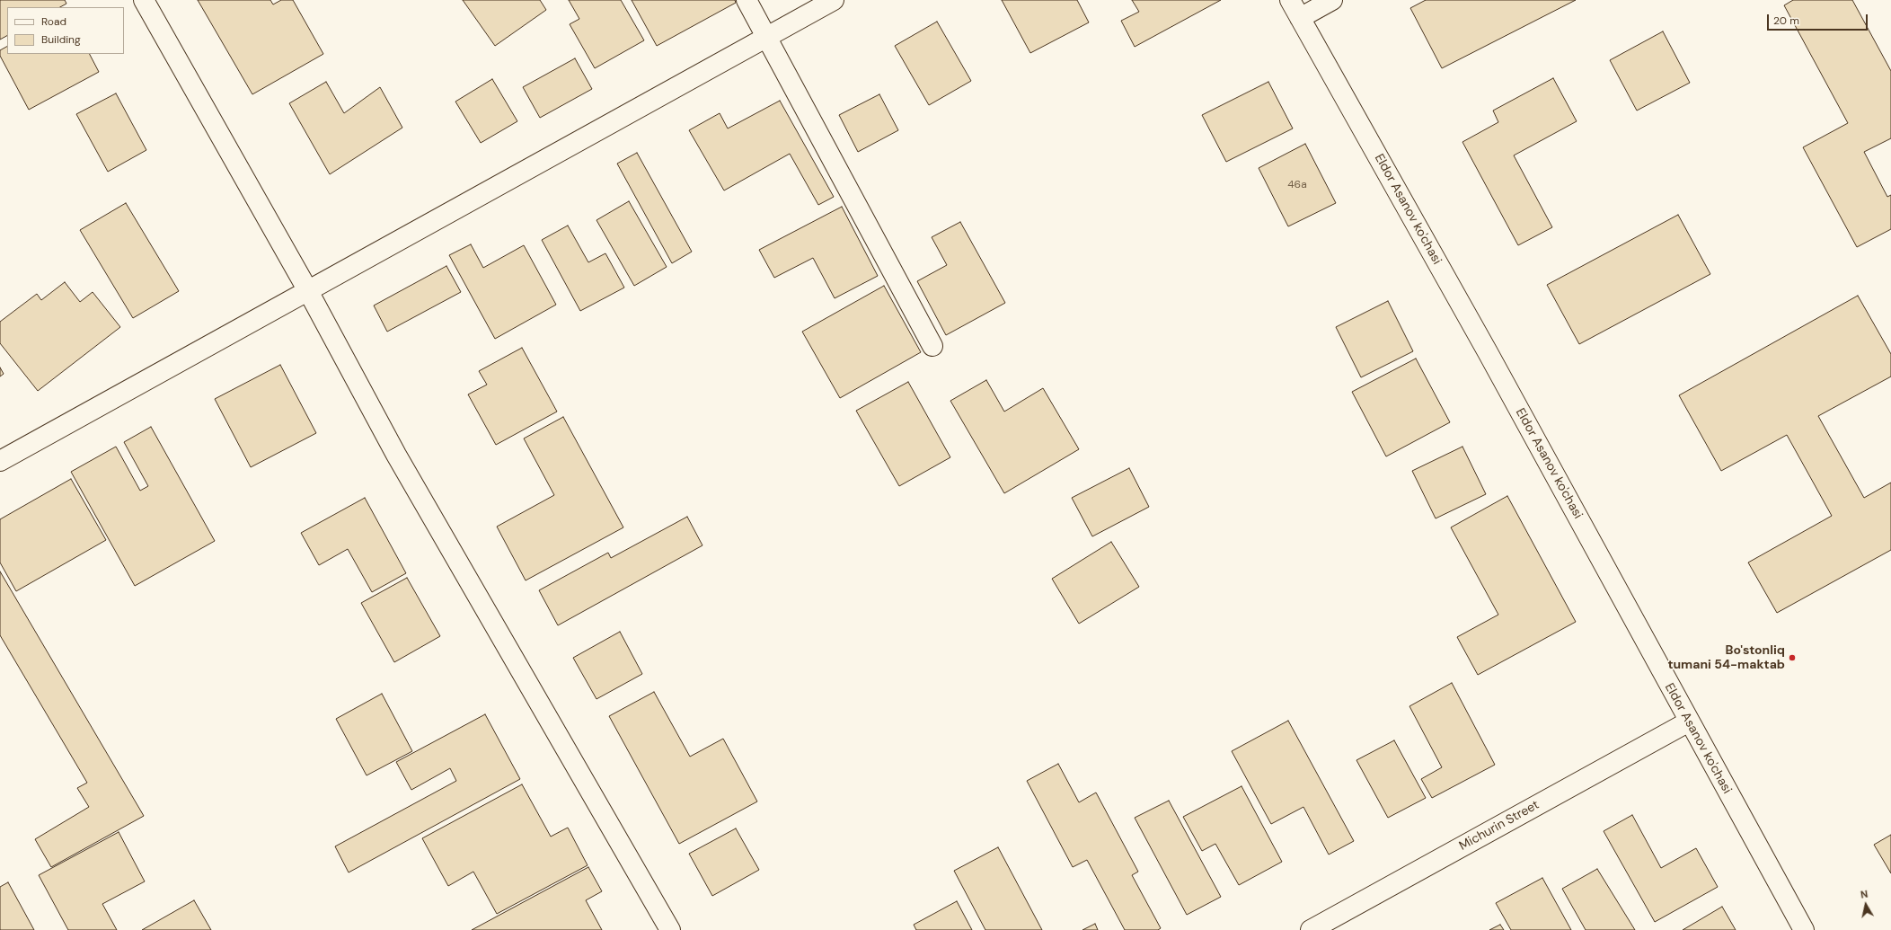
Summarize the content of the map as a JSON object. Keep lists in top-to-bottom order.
{
  "streets": {
    "street": ["Eldor Asanov ko'chasi", "Michurin Street"]
  },
  "crossings": [
    ["Eldor Asanov ko'chasi", "Michurin Street"]
  ],
  "places": ["Bo'stonliq tumani 54-maktab"],
  "house_numbers": ["46a"],
  "legend": ["Road", "Building"],
  "scale_bar": "20 m",
  "north": "top"
}
